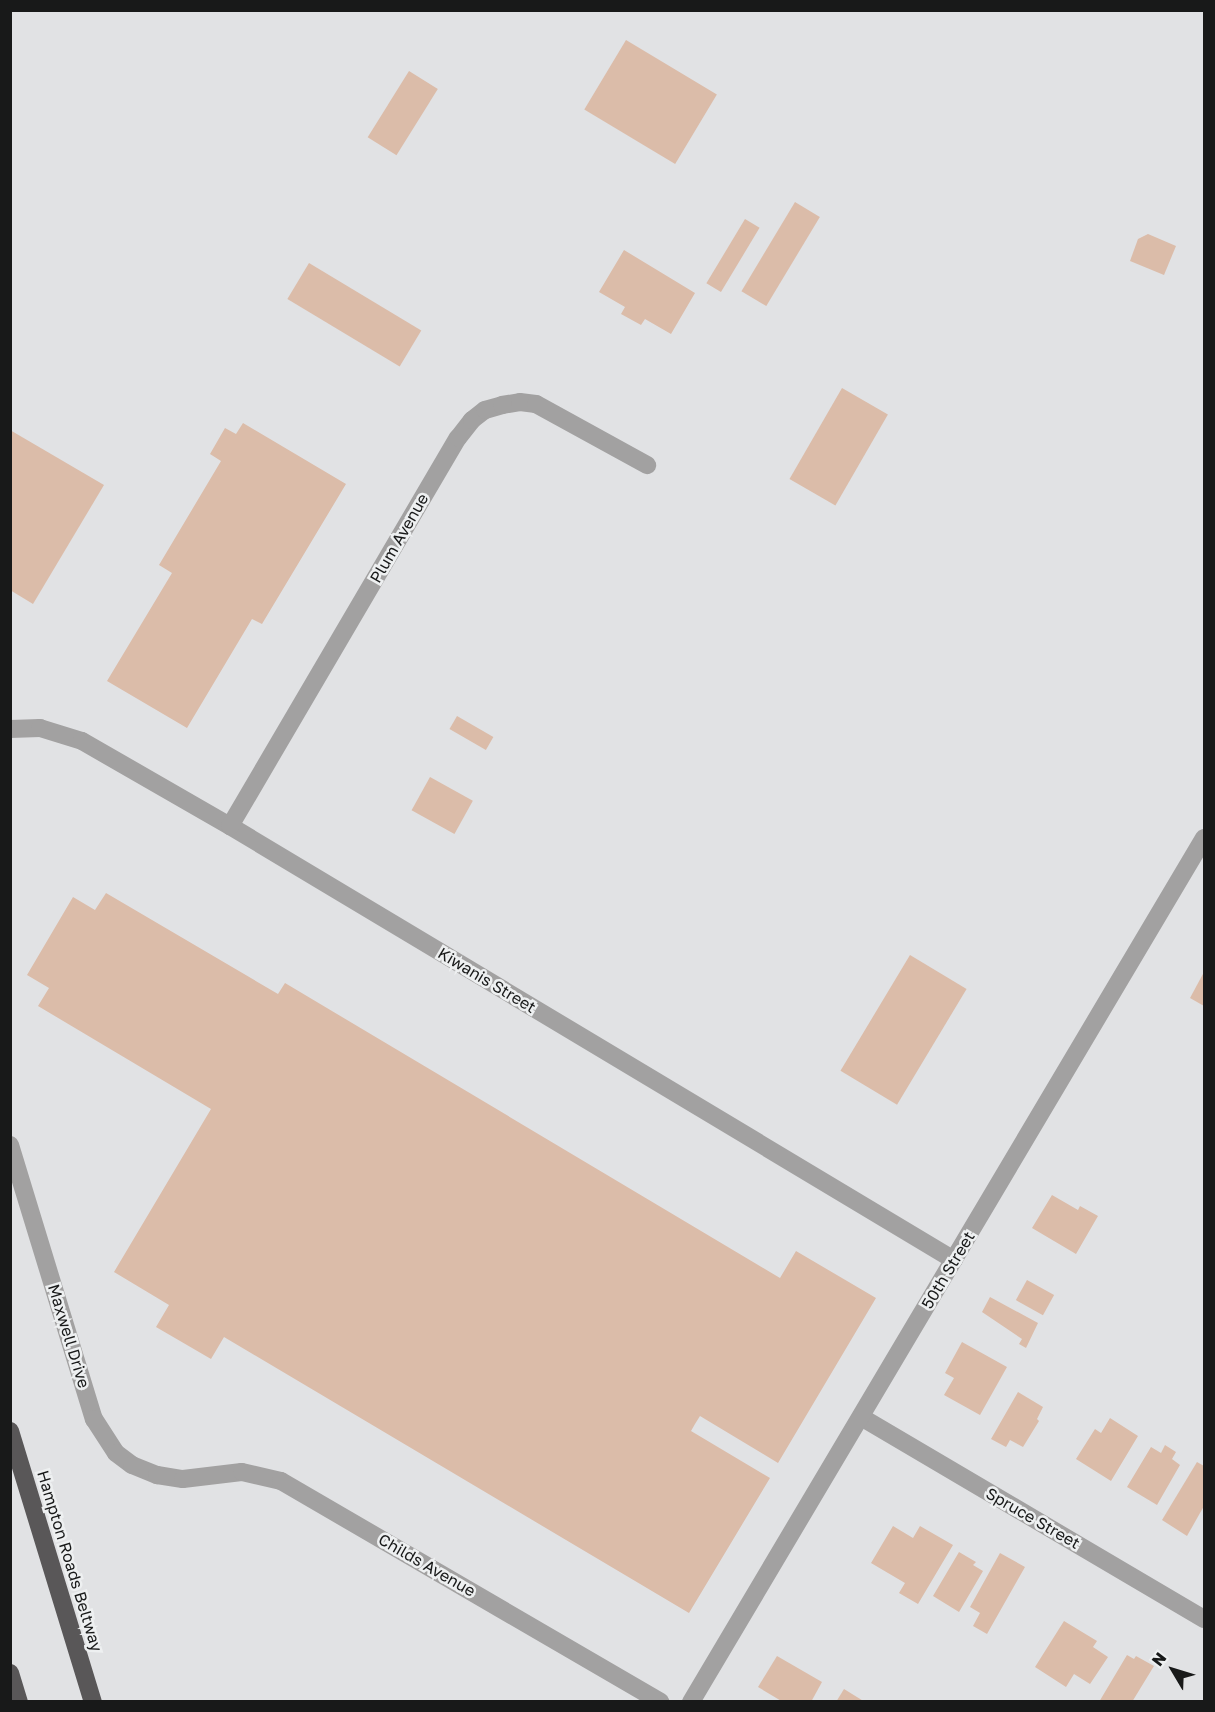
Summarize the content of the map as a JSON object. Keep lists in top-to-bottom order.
{
  "streets": {
    "highway": ["Hampton Roads Beltway"],
    "street": [
      "Plum Avenue",
      "Kiwanis Street",
      "50th Street",
      "Maxwell Drive",
      "Spruce Street",
      "Childs Avenue"
    ]
  },
  "crossings": [
    ["Plum Avenue", "Kiwanis Street"],
    ["Kiwanis Street", "50th Street"],
    ["50th Street", "Spruce Street"],
    ["Maxwell Drive", "Childs Avenue"]
  ],
  "north": "top left"
}
